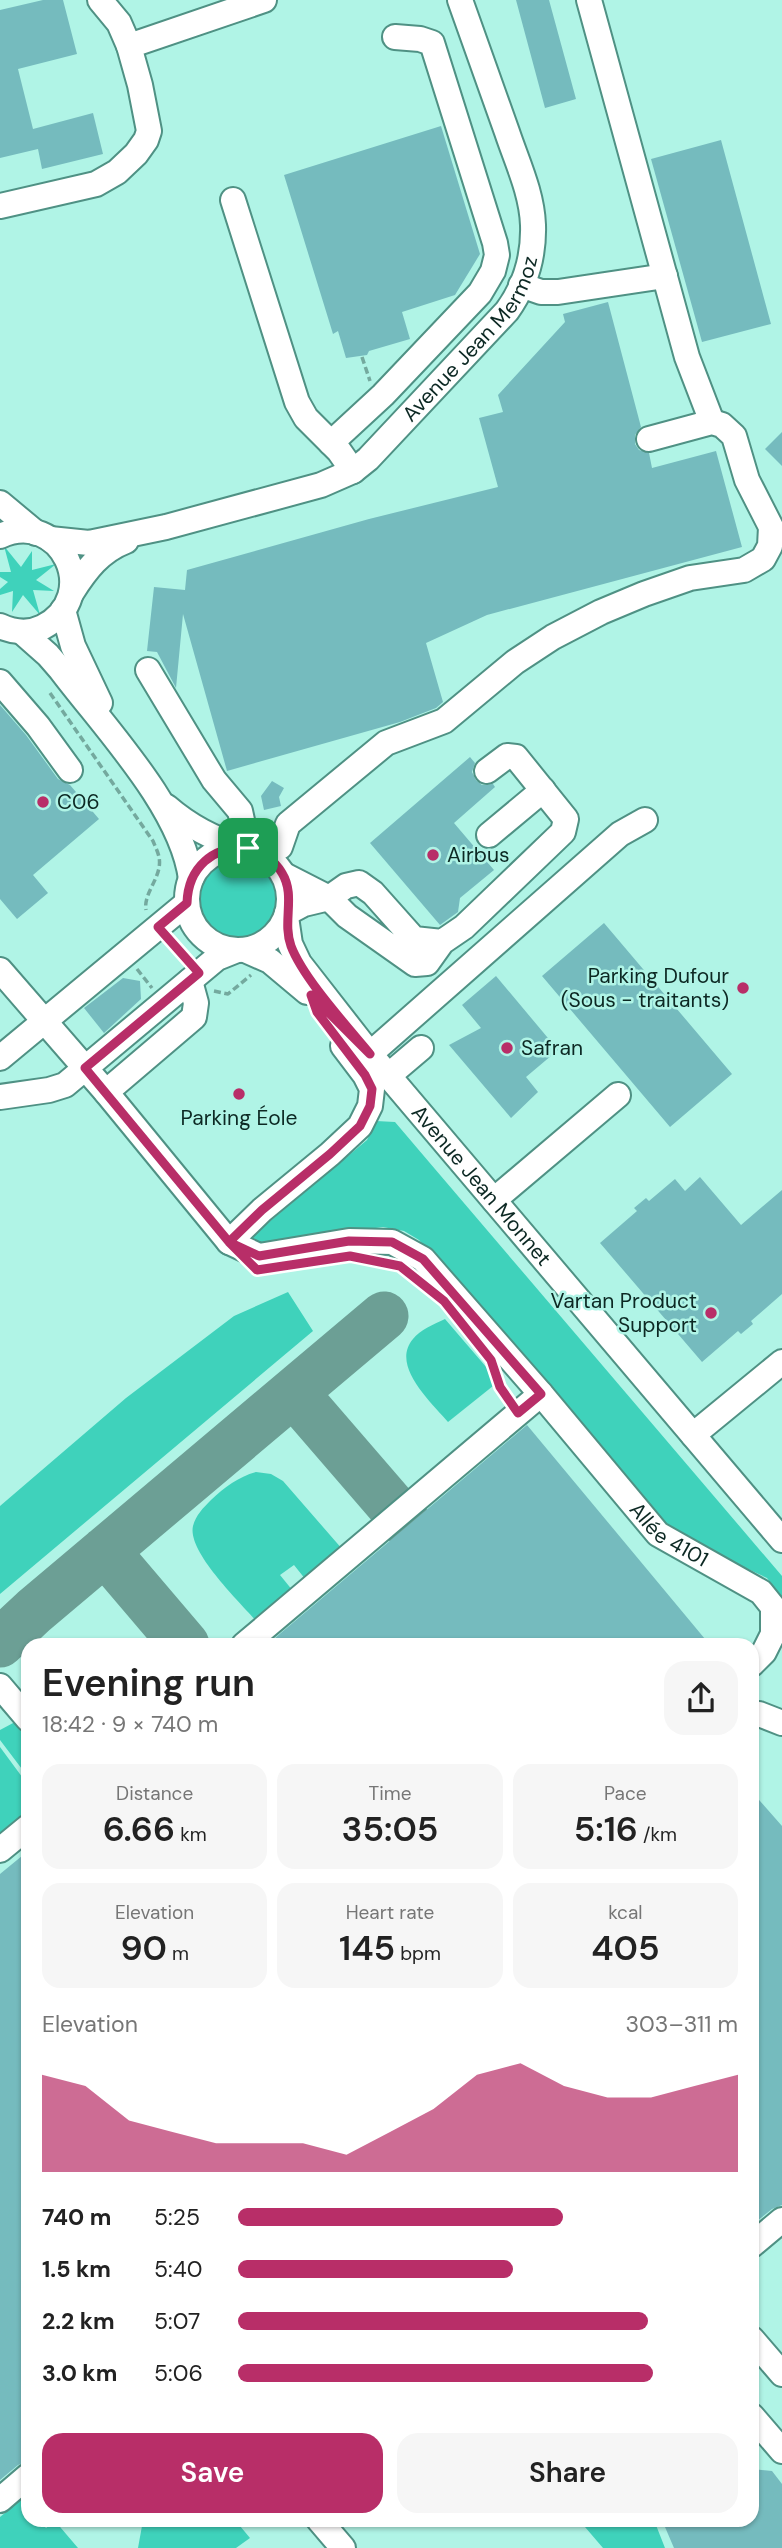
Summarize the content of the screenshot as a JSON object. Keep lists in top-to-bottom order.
{
  "streets": {
    "street": ["Avenue Jean Mermoz", "Avenue Jean Monnet", "Allée 4101"]
  },
  "places": [
    "C06",
    "Airbus",
    "Parking Dufour (Sous - traitants)",
    "Safran",
    "Parking Éole",
    "Vartan Product Support"
  ],
  "page": {
    "heading": ["Evening run", "18:42 · 9 × 740 m"],
    "stats": [
      ["Distance", "6.66 km"],
      ["Time", "35:05"],
      ["Pace", "5:16 /km"],
      ["Elevation", "90 m"],
      ["Heart rate", "145 bpm"],
      ["kcal", "405"]
    ],
    "chart": ["Elevation", "303–311 m"],
    "list": [
      {
        "name": "740 m",
        "note": "5:25"
      },
      {
        "name": "1.5 km",
        "note": "5:40"
      },
      {
        "name": "2.2 km",
        "note": "5:07"
      },
      {
        "name": "3.0 km",
        "note": "5:06"
      }
    ],
    "buttons": ["Save", "Share"]
  }
}
